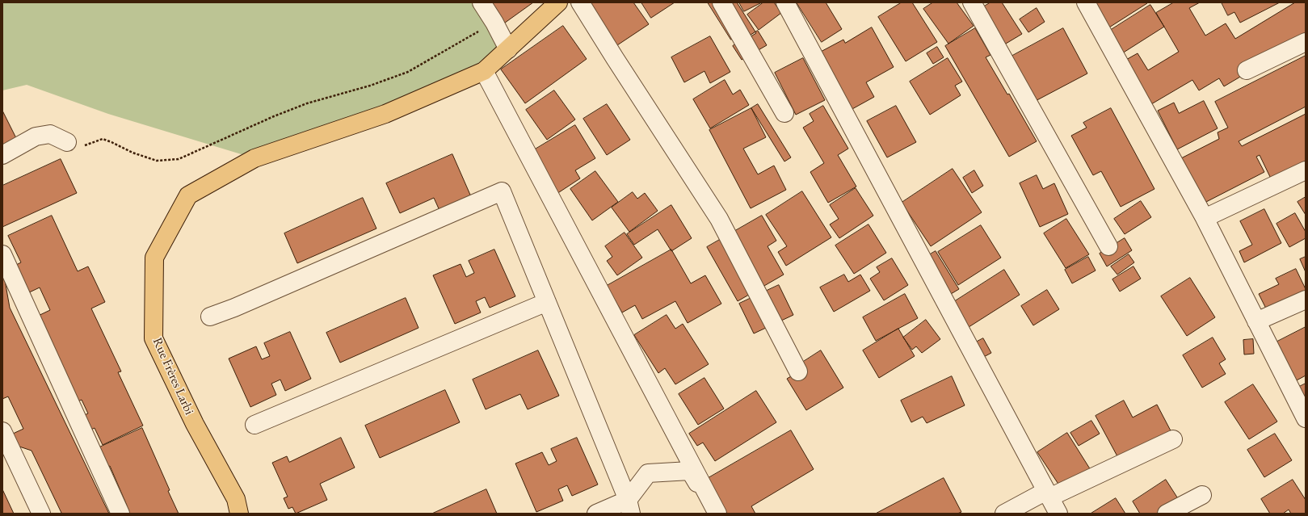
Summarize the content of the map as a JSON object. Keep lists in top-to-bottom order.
{
  "streets": {
    "main road": ["Rue Frères Larbi"]
  }
}
